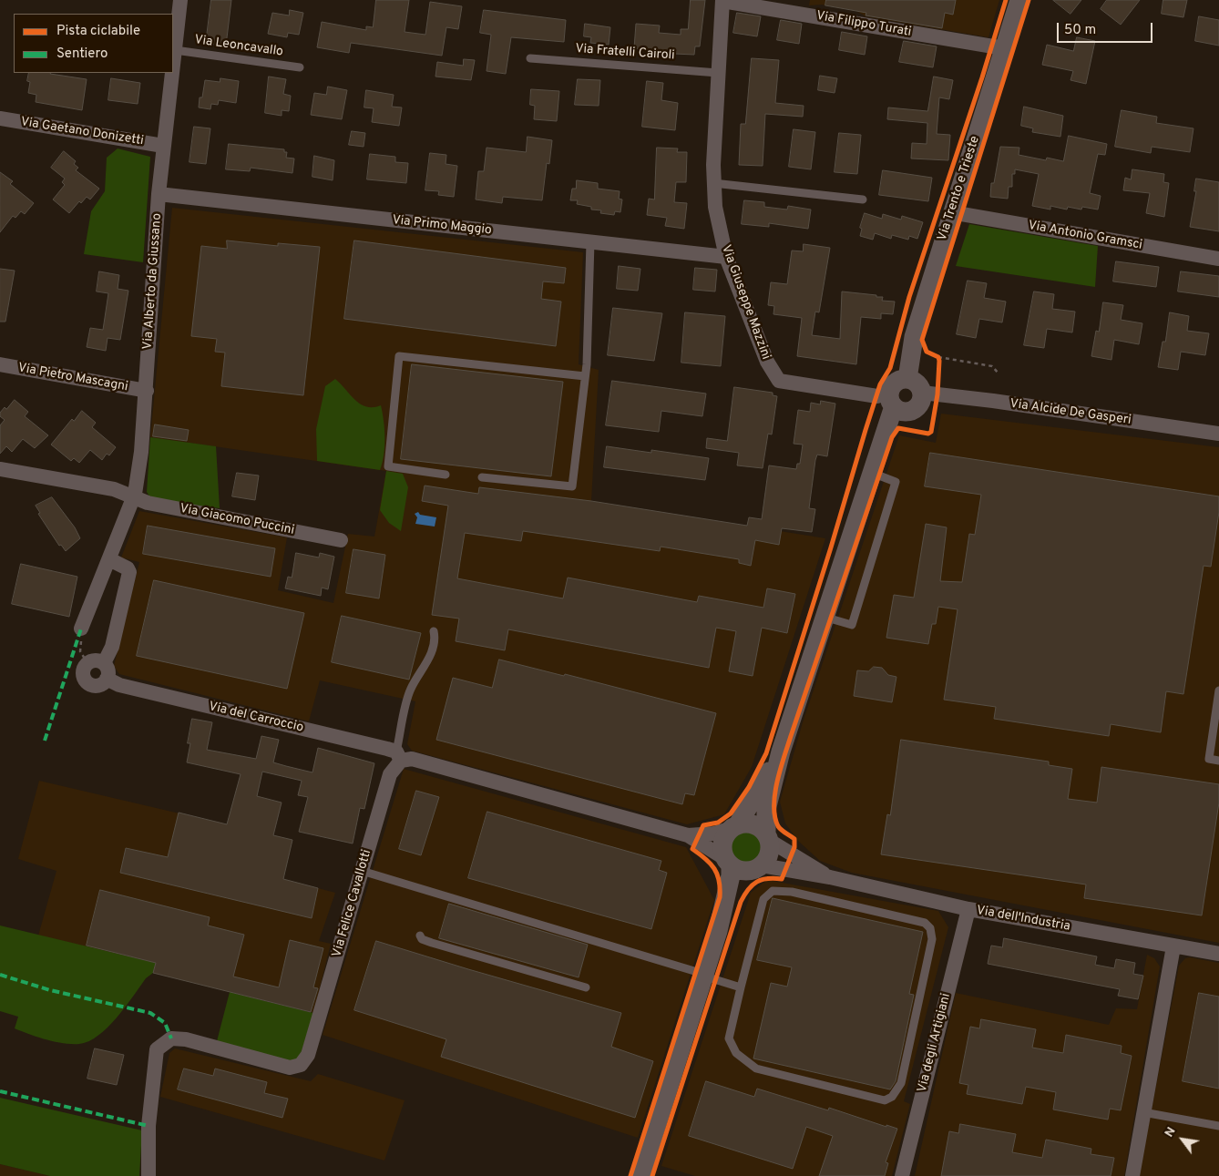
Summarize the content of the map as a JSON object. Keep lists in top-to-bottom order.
{
  "streets": {
    "street": [
      "Via Filippo Turati",
      "Via Gaetano Donizetti",
      "Via Trento e Trieste",
      "Via Primo Maggio",
      "Via Antonio Gramsci",
      "Via Alberto da Giussano",
      "Via Giuseppe Mazzini",
      "Via Pietro Mascagni",
      "Via Alcide De Gasperi",
      "Via Giacomo Puccini",
      "Via del Carroccio",
      "Via Felice Cavallotti",
      "Via dell'Industria",
      "Via degli Artigiani"
    ],
    "lane": ["Via Leoncavallo", "Via Fratelli Cairoli"]
  },
  "crossings": [
    ["Via Filippo Turati", "Via Trento e Trieste"],
    ["Via Filippo Turati", "Via Giuseppe Mazzini"],
    ["Via Leoncavallo", "Via Alberto da Giussano"],
    ["Via Fratelli Cairoli", "Via Giuseppe Mazzini"],
    ["Via Gaetano Donizetti", "Via Alberto da Giussano"],
    ["Via Trento e Trieste", "Via Antonio Gramsci"],
    ["Via Trento e Trieste", "Via Giuseppe Mazzini"],
    ["Via Trento e Trieste", "Via Alcide De Gasperi"],
    ["Via Primo Maggio", "Via Alberto da Giussano"],
    ["Via Primo Maggio", "Via Giuseppe Mazzini"],
    ["Via Alberto da Giussano", "Via Pietro Mascagni"],
    ["Via Alberto da Giussano", "Via Giacomo Puccini"],
    ["Via Giuseppe Mazzini", "Via Alcide De Gasperi"],
    ["Via del Carroccio", "Via Felice Cavallotti"],
    ["Via dell'Industria", "Via degli Artigiani"]
  ],
  "legend": ["Pista ciclabile", "Sentiero"],
  "scale_bar": "50 m",
  "north": "top left"
}
